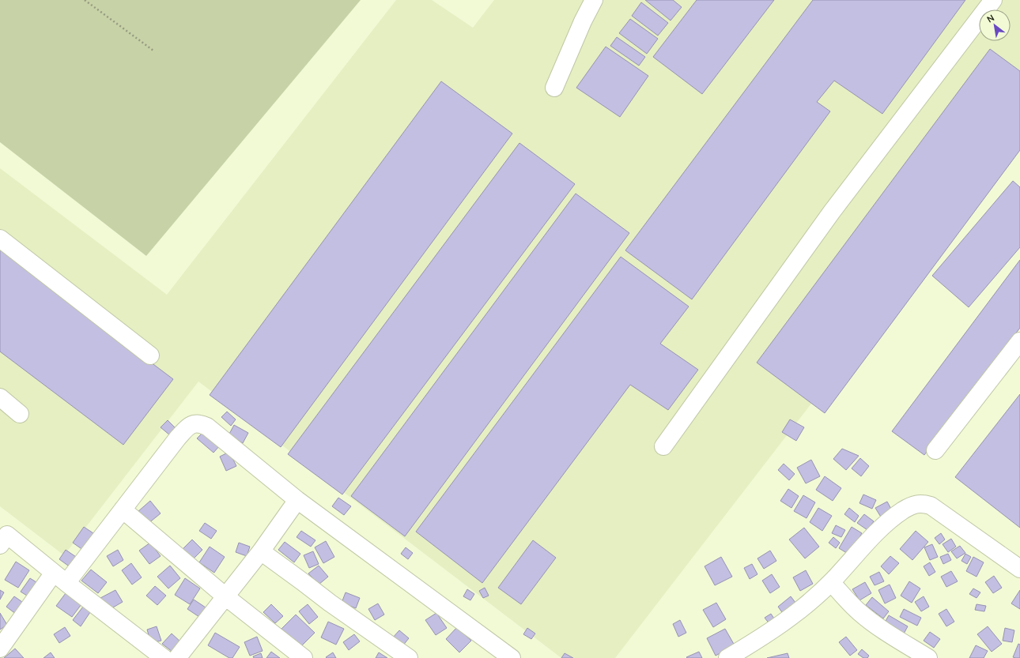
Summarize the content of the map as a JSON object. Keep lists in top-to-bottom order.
{
  "north": "top left"
}
